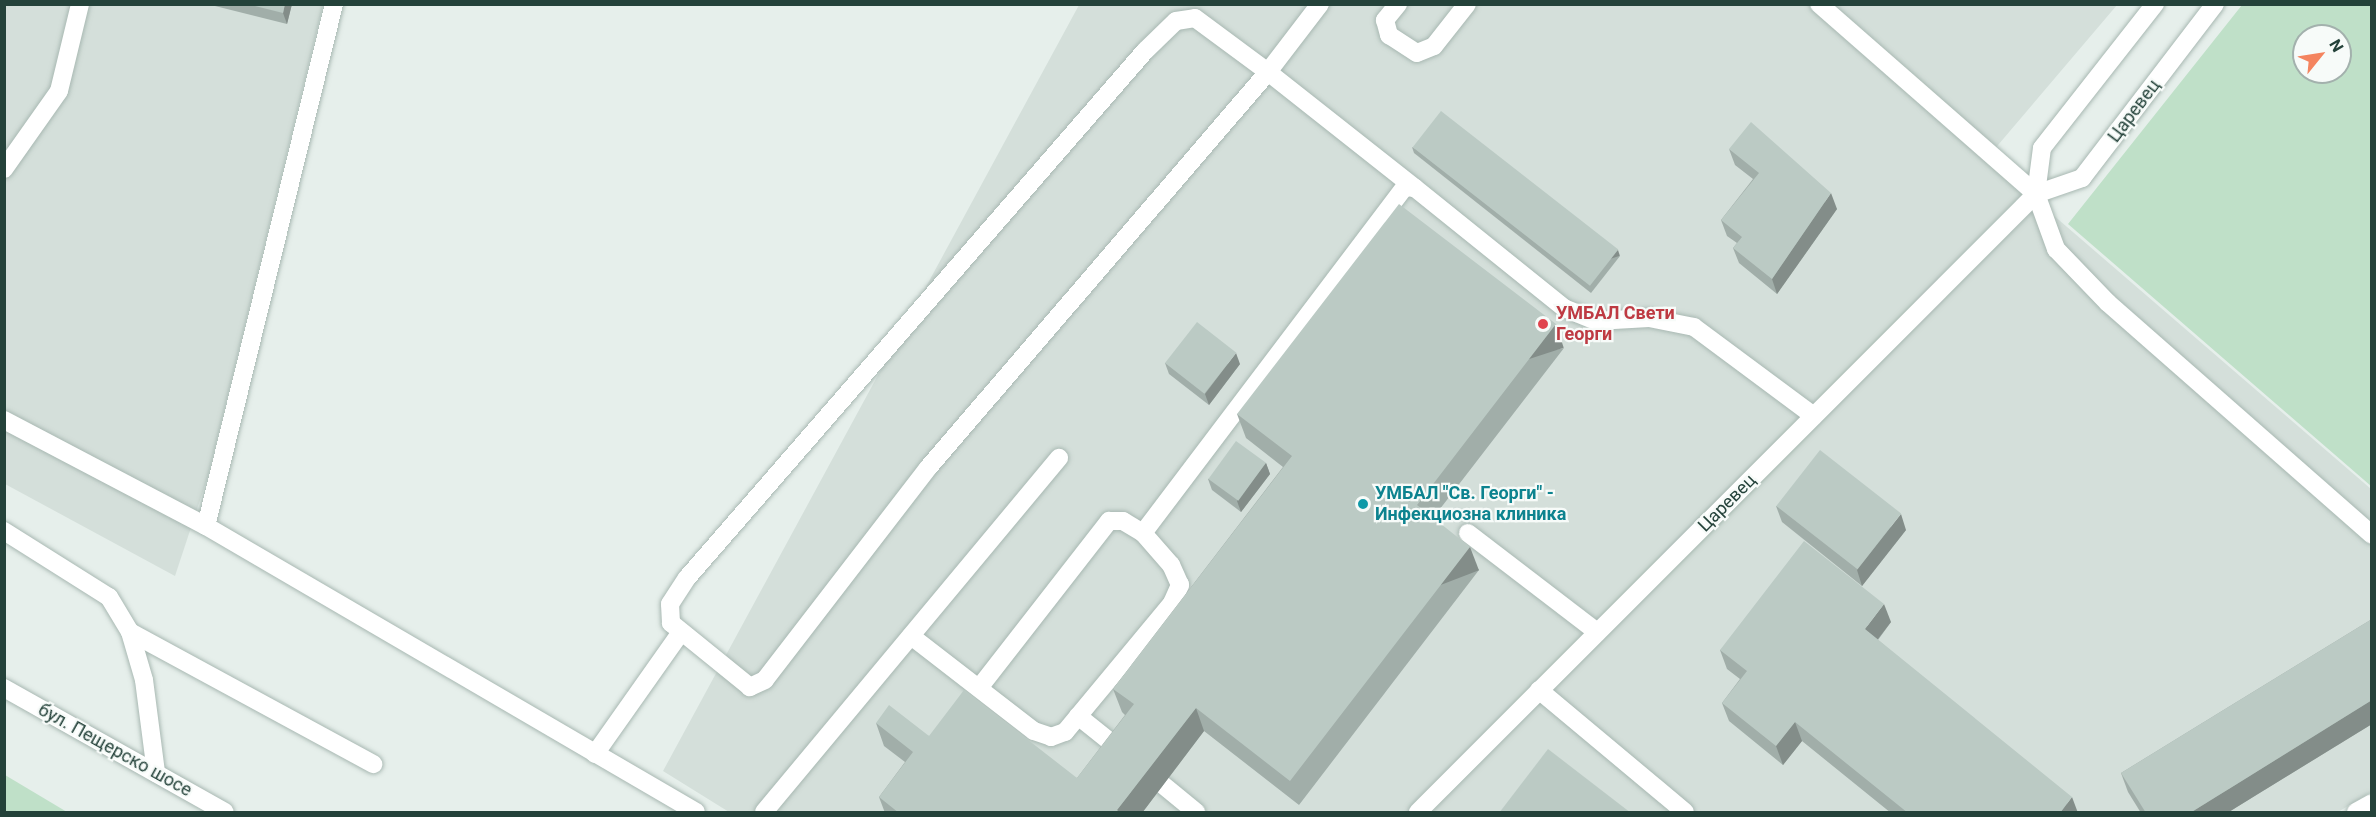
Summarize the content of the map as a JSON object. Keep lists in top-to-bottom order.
{
  "streets": {
    "street": ["Царевец", "бул. Пещерско шосе"]
  },
  "places": ["УМБАЛ Свети Георги", "УМБАЛ \"Св. Георги\" - Инфекциозна клиника"],
  "north": "top right"
}
